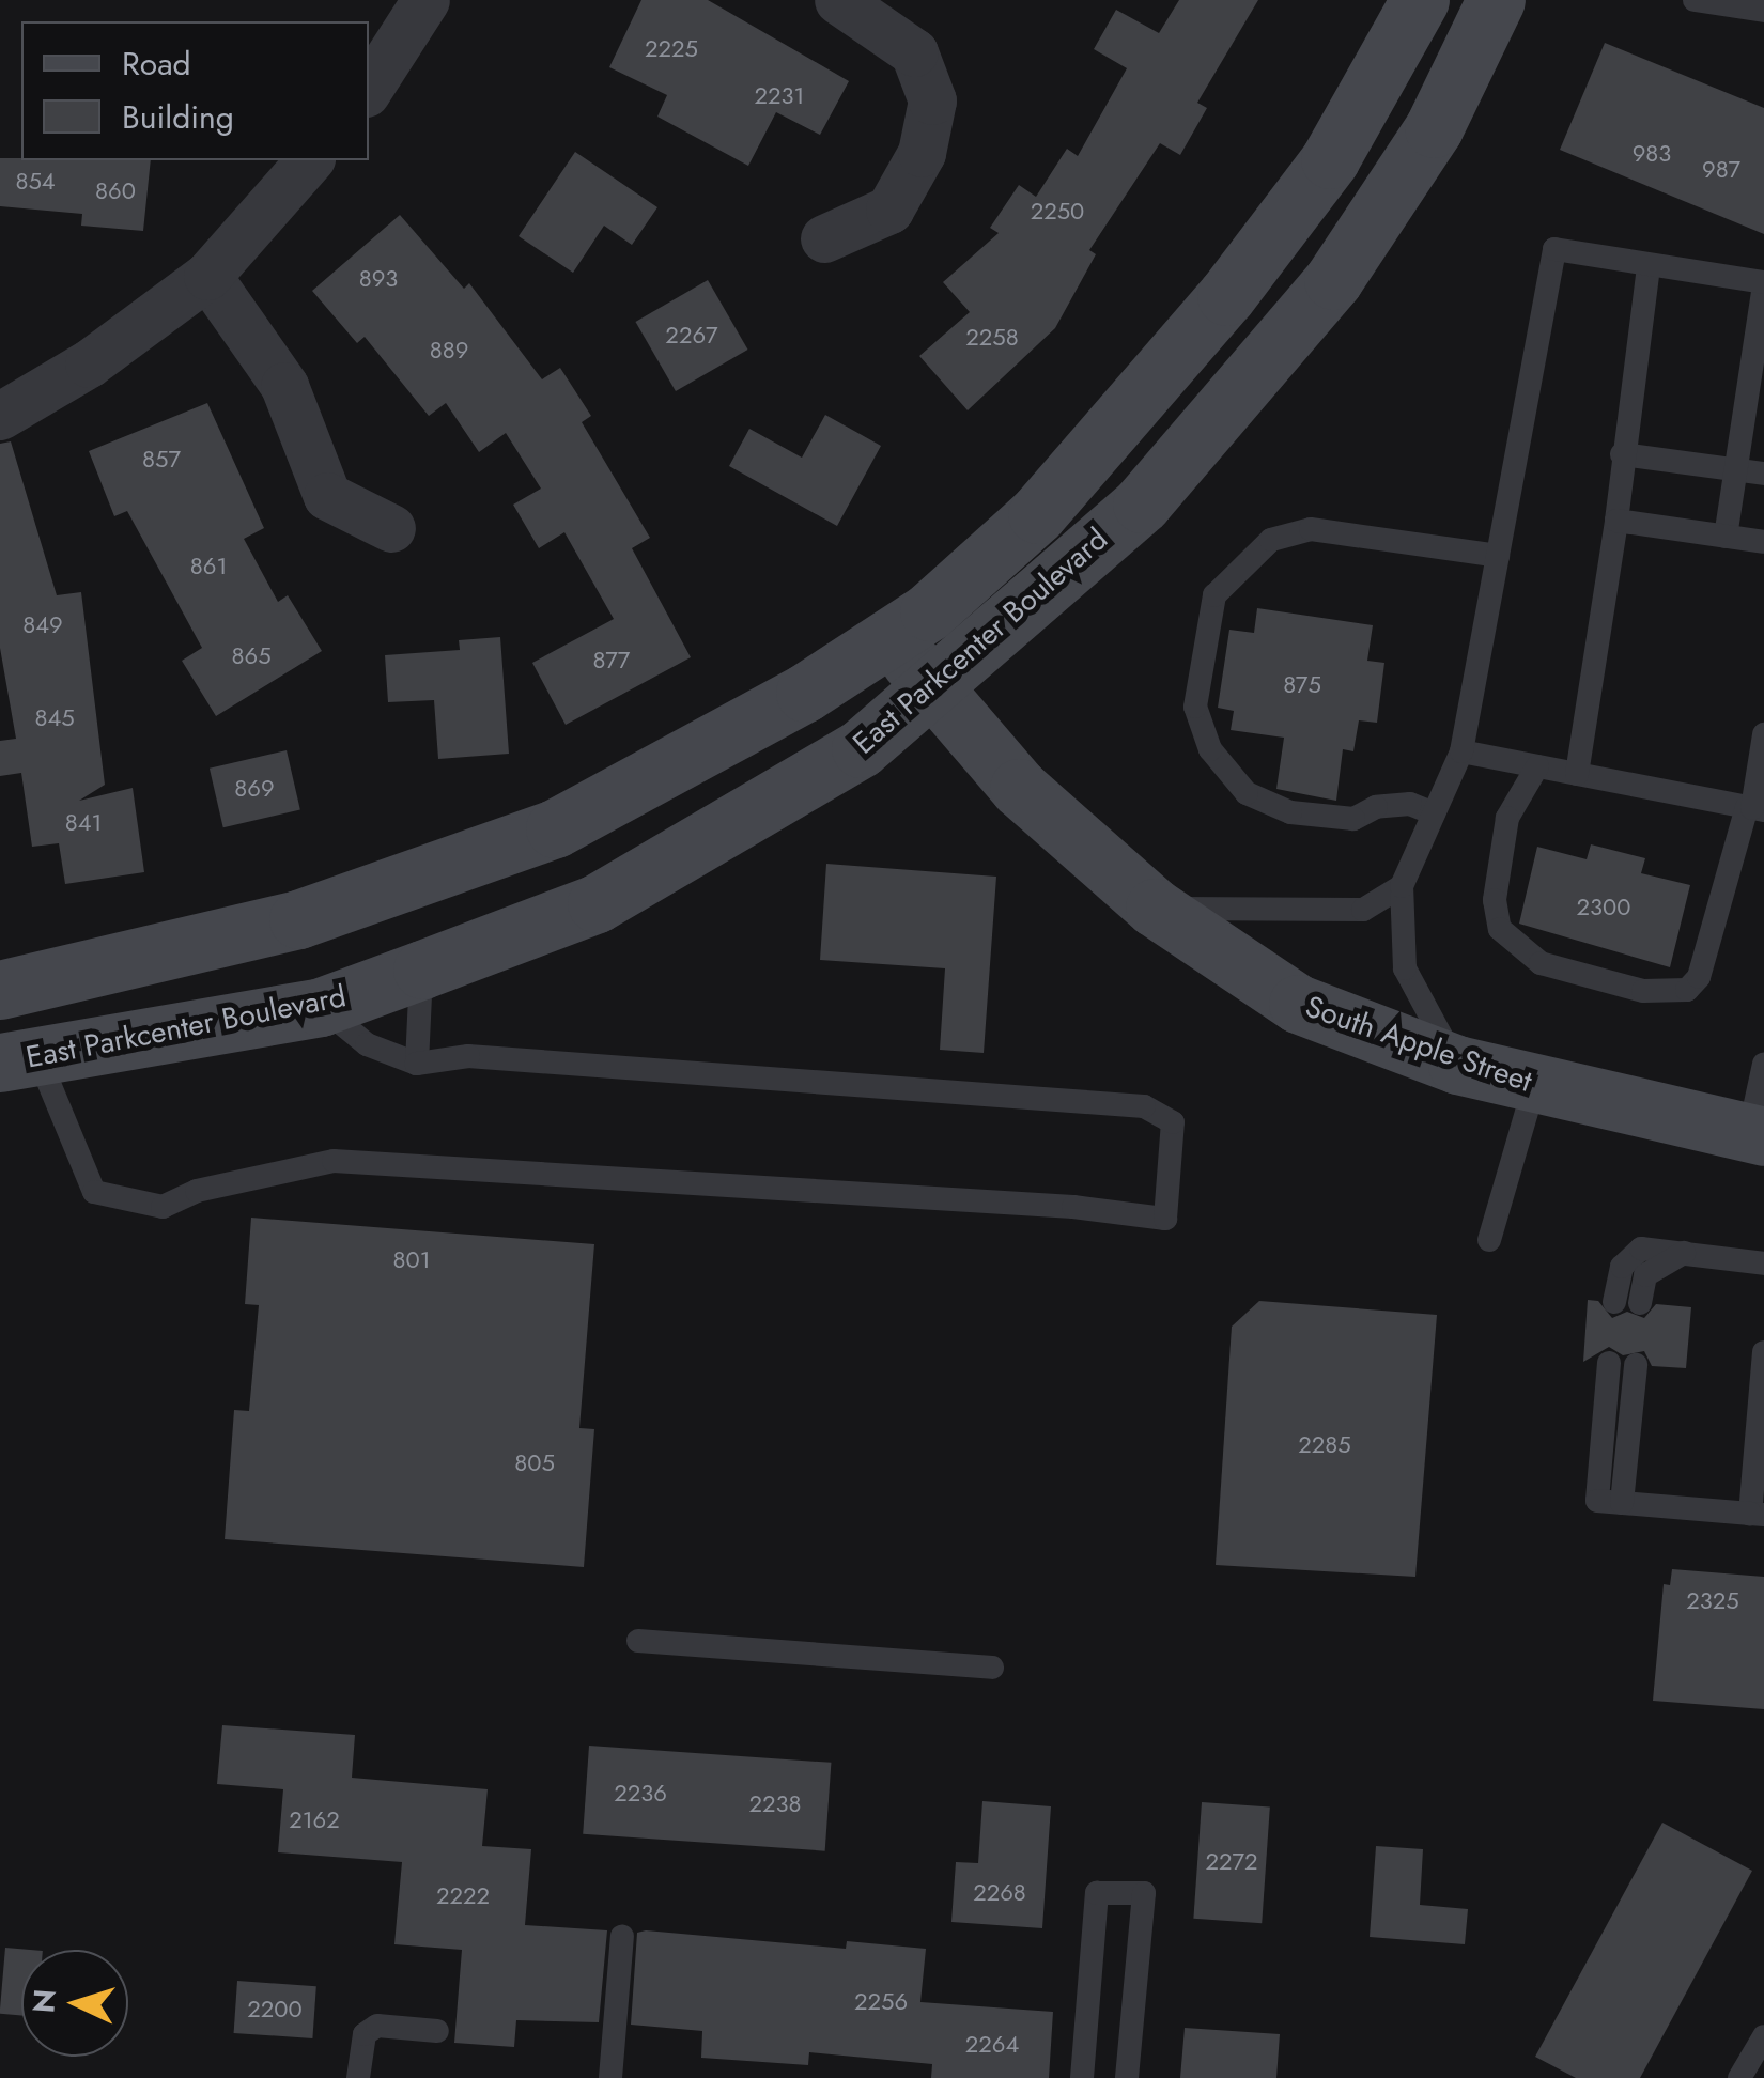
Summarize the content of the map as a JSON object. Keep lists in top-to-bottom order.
{
  "streets": {
    "main road": ["East Parkcenter Boulevard", "South Apple Street"]
  },
  "crossings": [
    ["East Parkcenter Boulevard", "South Apple Street"]
  ],
  "house_numbers": [
    "2225",
    "2231",
    "983",
    "987",
    "854",
    "860",
    "2250",
    "893",
    "2267",
    "2258",
    "889",
    "857",
    "861",
    "849",
    "865",
    "877",
    "875",
    "845",
    "869",
    "841",
    "2300",
    "801",
    "2285",
    "805",
    "2325",
    "2236",
    "2238",
    "2162",
    "2272",
    "2268",
    "2222",
    "2256",
    "2200",
    "2264"
  ],
  "legend": ["Road", "Building"],
  "north": "left"
}
